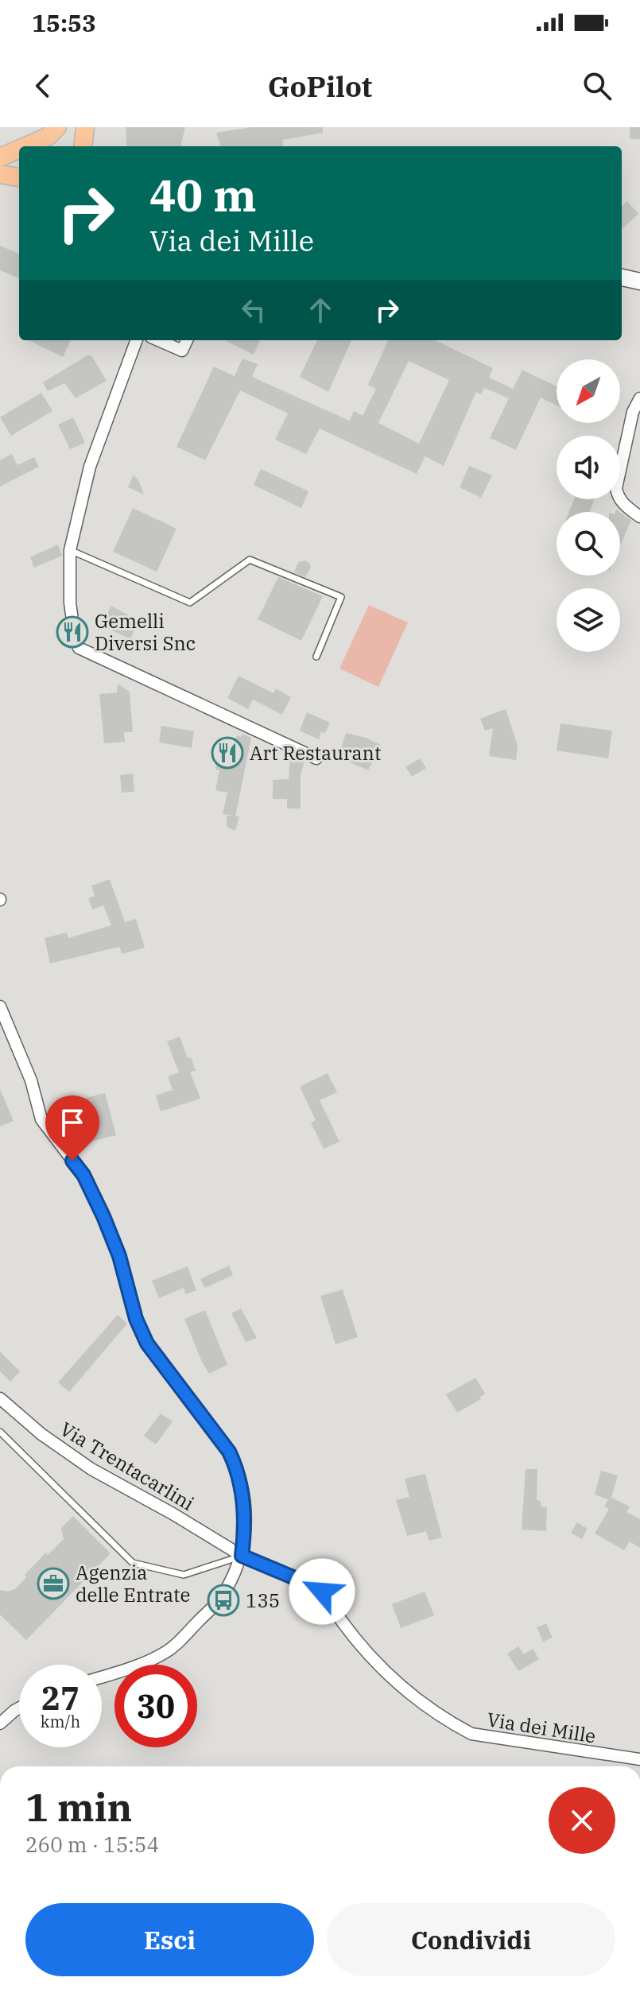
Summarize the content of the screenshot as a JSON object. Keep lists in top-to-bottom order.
{
  "streets": {
    "street": ["Via Trentacarlini", "Via dei Mille"]
  },
  "crossings": [
    ["Via Trentacarlini", "Via dei Mille"]
  ],
  "places": {
    "restaurant": ["Gemelli Diversi Snc", "Art Restaurant"],
    "office": ["Agenzia delle Entrate"],
    "bus stop": ["135"]
  },
  "north": "bottom left",
  "page": {
    "status": "15:53",
    "header": "GoPilot",
    "turn": ["40 m", "Via dei Mille"],
    "speed": "27 km/h",
    "limit": "30",
    "heading": ["1 min", "260 m · 15:54"],
    "buttons": ["Esci", "Condividi"]
  }
}
